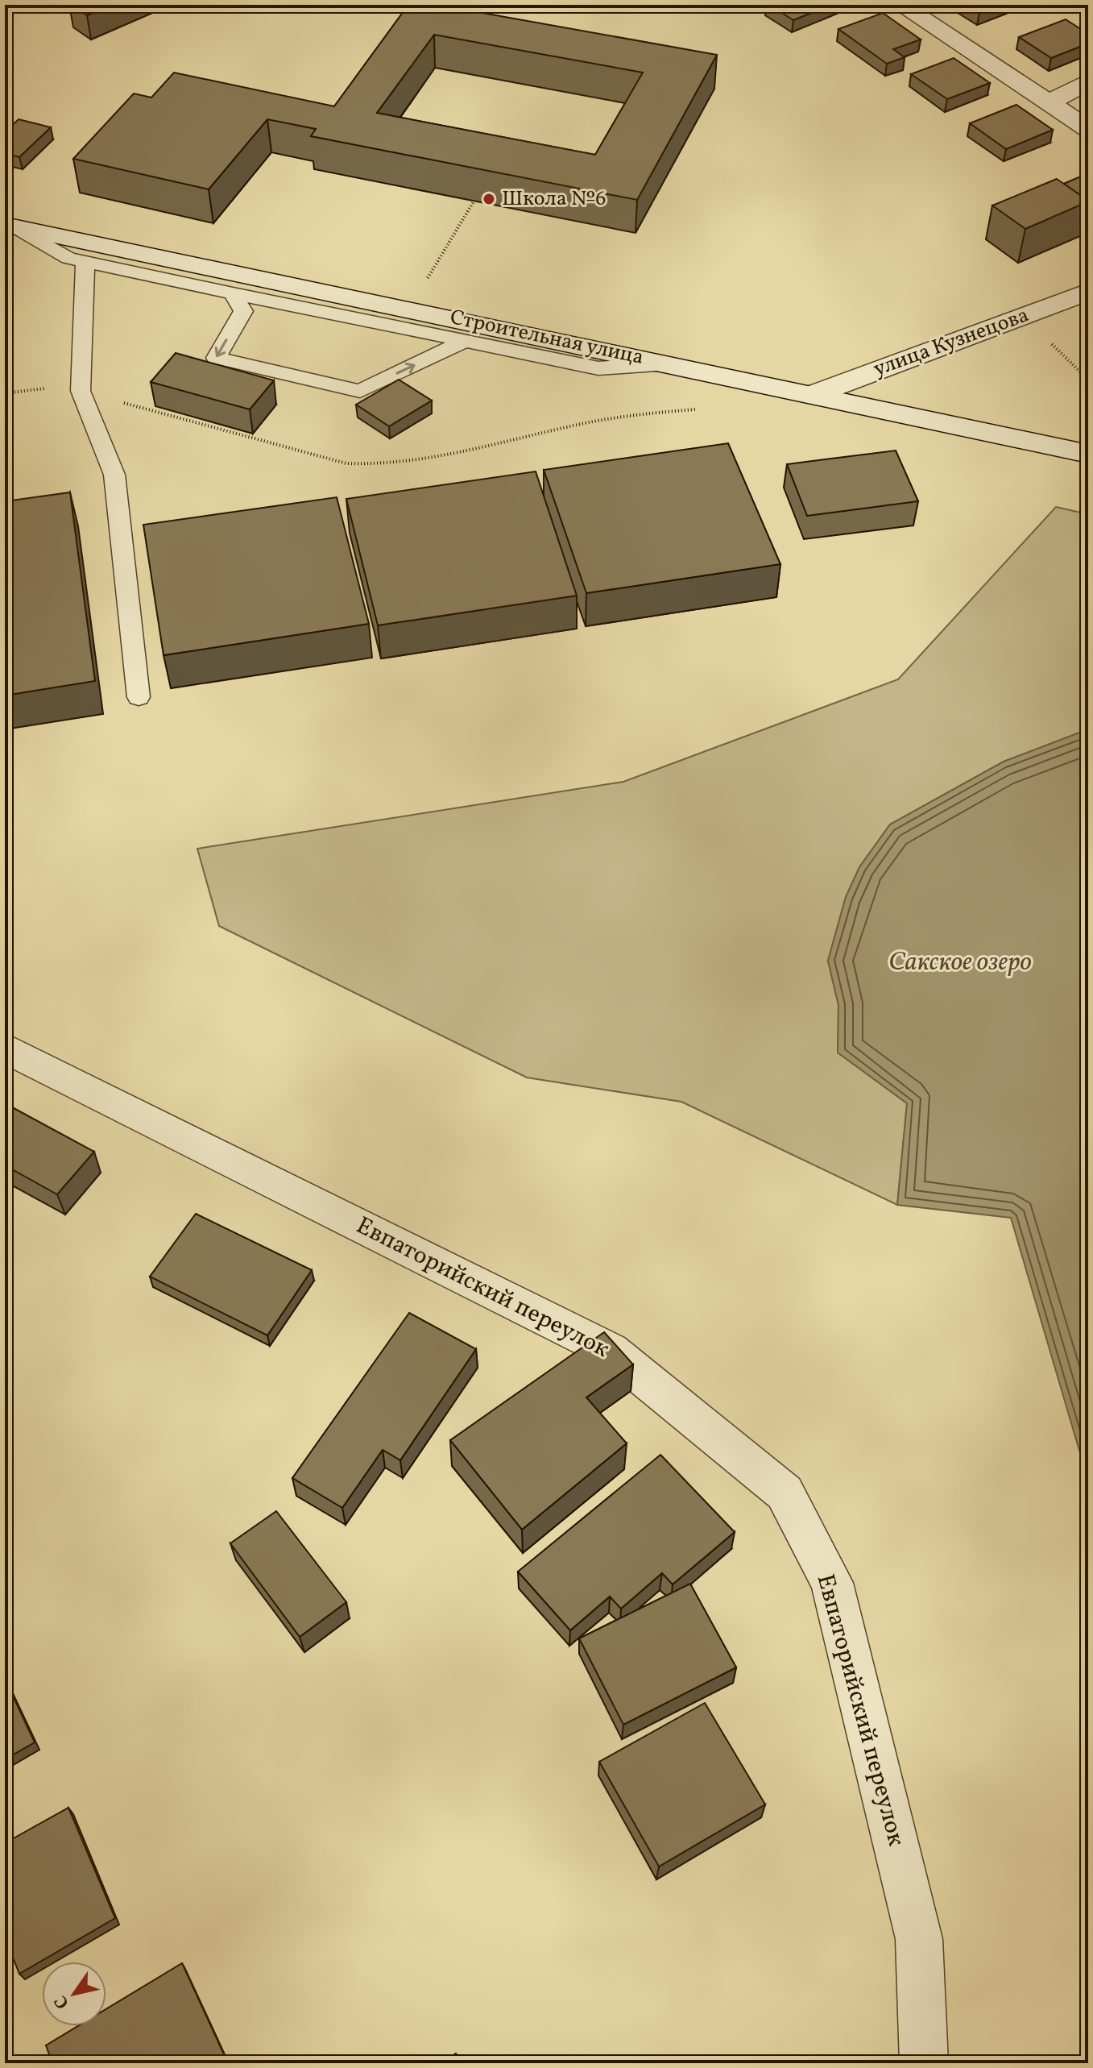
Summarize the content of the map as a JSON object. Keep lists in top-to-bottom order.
{
  "streets": {
    "street": ["Строительная улица", "улица Кузнецова", "Евпаторийский переулок"]
  },
  "crossings": [
    ["Строительная улица", "улица Кузнецова"]
  ],
  "water": ["Сакское озеро"],
  "places": ["Школа №6"],
  "north": "bottom left"
}
